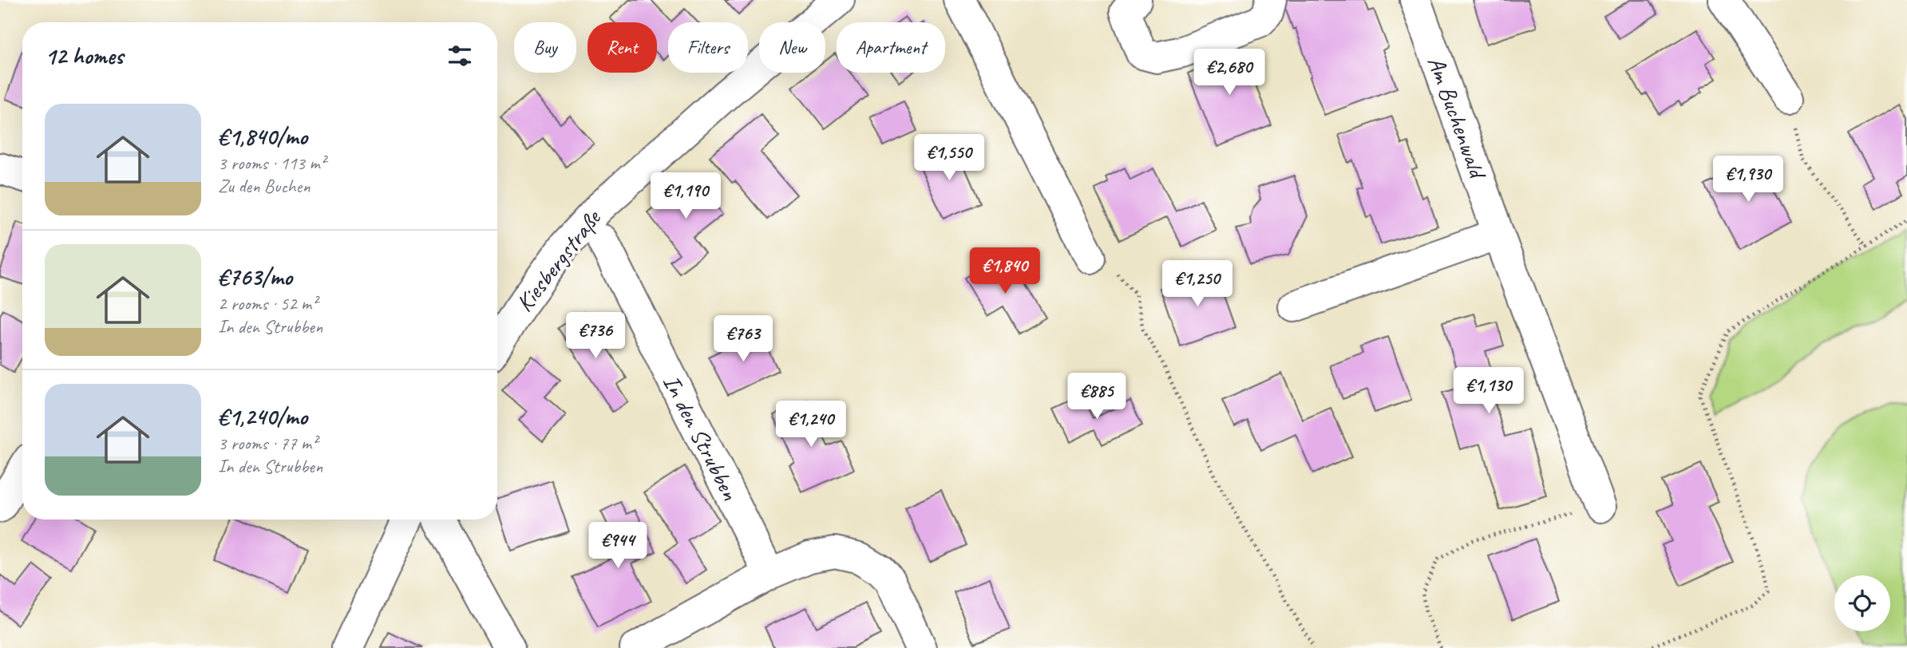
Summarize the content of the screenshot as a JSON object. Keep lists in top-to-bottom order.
{
  "streets": {
    "street": ["Am Buchenwald", "Kiesbergstraße", "In den Strubben"]
  },
  "page": {
    "chip": [
      "Buy",
      "Rent",
      "Filters",
      "New",
      "Apartment"
    ],
    "heading": "12 homes",
    "price": [
      "€2,680",
      "€1,550",
      "€1,930",
      "€1,190",
      "€1,840",
      "€1,250",
      "€736",
      "€763",
      "€1,130",
      "€885",
      "€1,240",
      "€944"
    ],
    "list": [
      {
        "name": "€1,840/mo",
        "note": "3 rooms · 113 m² · Zu den Buchen"
      },
      {
        "name": "€763/mo",
        "note": "2 rooms · 52 m² · In den Strubben"
      },
      {
        "name": "€1,240/mo",
        "note": "3 rooms · 77 m² · In den Strubben"
      }
    ]
  }
}
